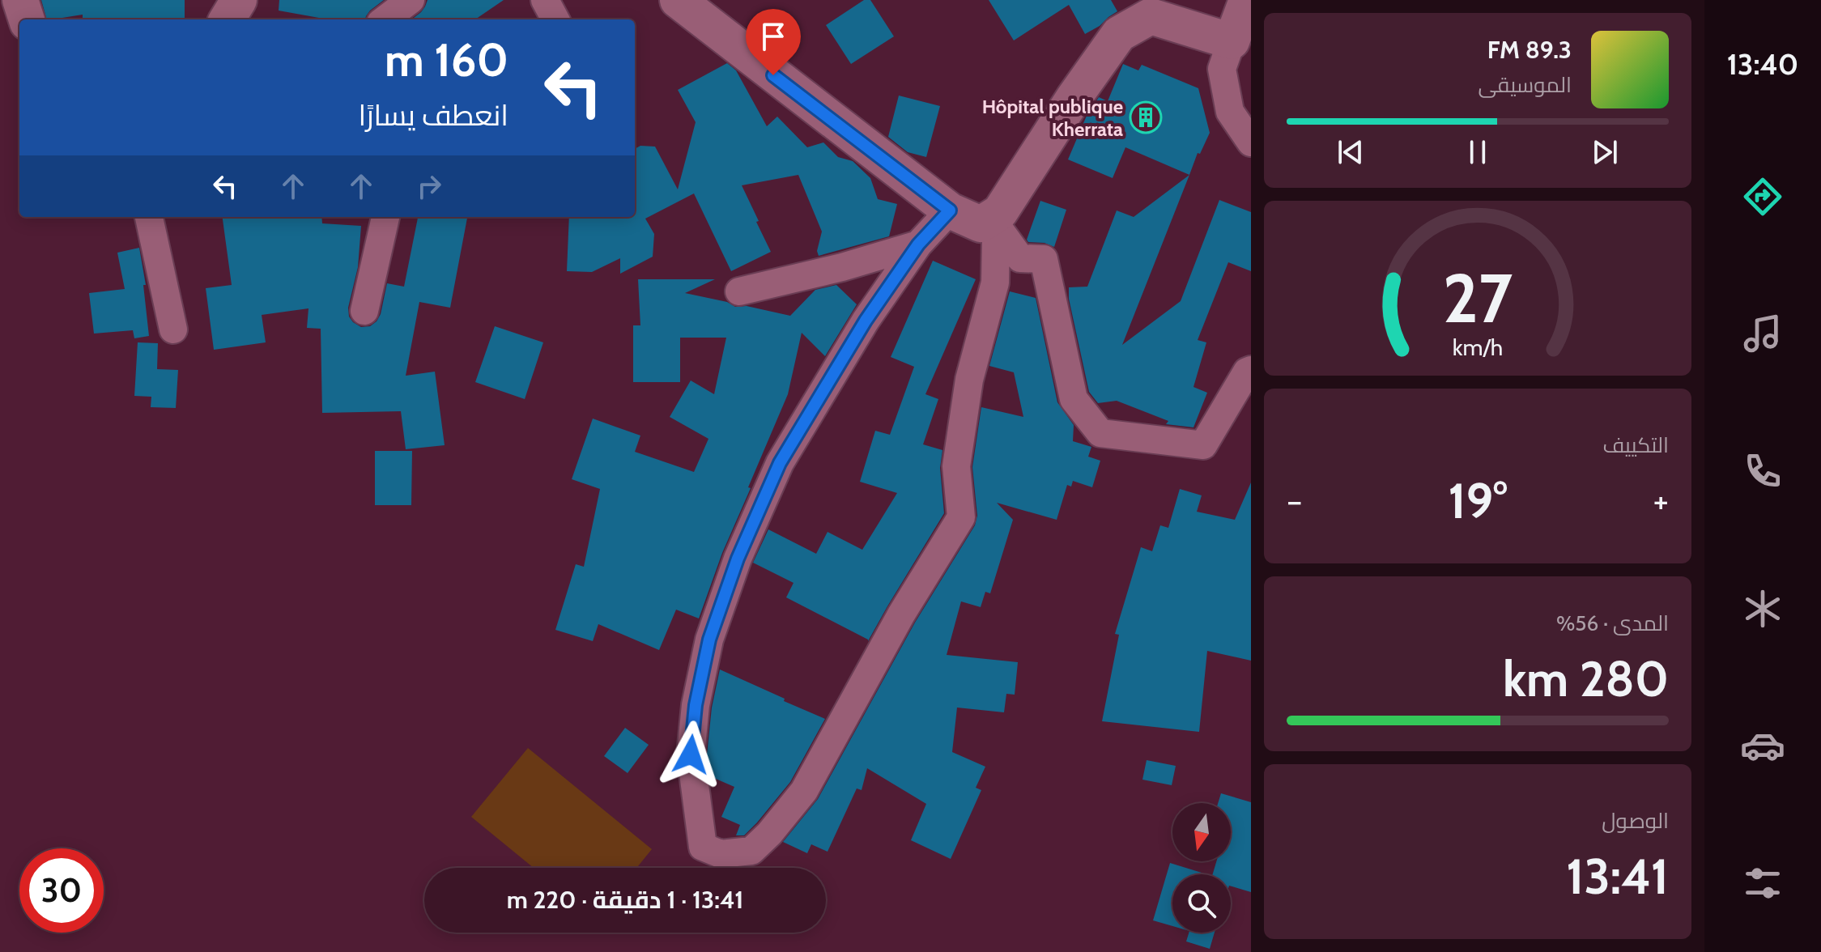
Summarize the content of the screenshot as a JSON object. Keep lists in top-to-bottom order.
{
  "places": {
    "building": ["Hôpital publique Kherrata"]
  },
  "north": "bottom",
  "page": {
    "tabs": "13:40",
    "turn": ["160 m", "انعطف يسارًا"],
    "song": ["89.3 FM", "الموسيقى"],
    "tile": [
      "التكييف",
      ["المدى · 56%", "280 km"],
      ["الوصول", "13:41"]
    ],
    "heat": ["−", "19°", "+"],
    "limit": "30",
    "trip": "13:41 · 1 دقيقة · 220 m",
    "gauge": ["27", "km/h"]
  }
}
